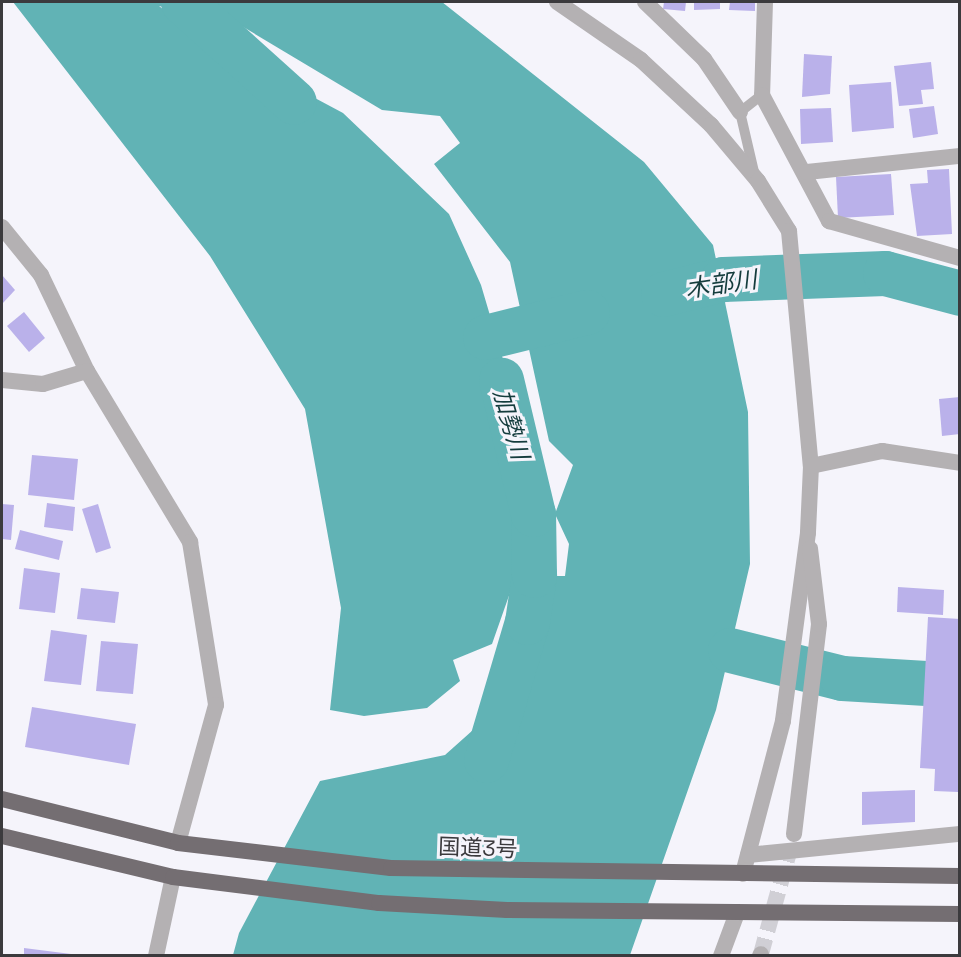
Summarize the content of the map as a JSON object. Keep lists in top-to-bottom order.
{
  "streets": {
    "highway": ["国道3号"]
  },
  "water": ["木部川", "加勢川"]
}
